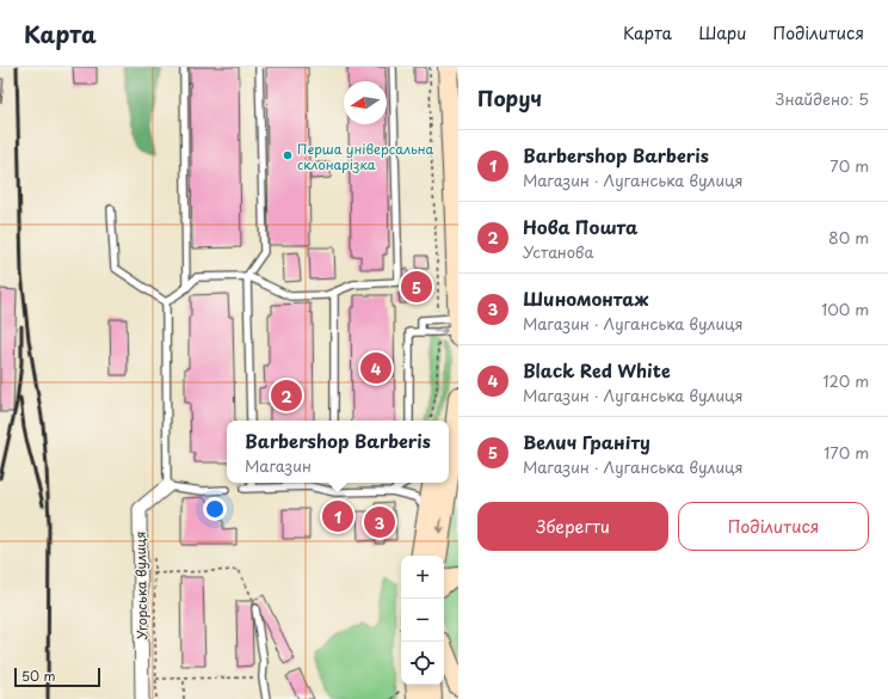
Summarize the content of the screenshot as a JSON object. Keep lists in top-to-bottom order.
{
  "streets": {
    "street": ["Угорська вулиця"]
  },
  "places": ["Перша універсальна склонарізка"],
  "scale_bar": "50 m",
  "north": "left",
  "page": {
    "header": "Карта",
    "nav": ["Карта", "Шари", "Поділитися"],
    "heading": ["Поруч", "Знайдено: 5"],
    "list": [
      {
        "mark": "1",
        "name": "Barbershop Barberis",
        "note": "Магазин · Луганська вулиця",
        "value": "70 m"
      },
      {
        "mark": "2",
        "name": "Нова Пошта",
        "note": "Установа",
        "value": "80 m"
      },
      {
        "mark": "3",
        "name": "Шиномонтаж",
        "note": "Магазин · Луганська вулиця",
        "value": "100 m"
      },
      {
        "mark": "4",
        "name": "Black Red White",
        "note": "Магазин · Луганська вулиця",
        "value": "120 m"
      },
      {
        "mark": "5",
        "name": "Велич Граніту",
        "note": "Магазин · Луганська вулиця",
        "value": "170 m"
      }
    ],
    "pins": [
      "5",
      "4",
      "2",
      "1",
      "3"
    ],
    "popup": ["Barbershop Barberis", "Магазин"],
    "buttons": ["Зберегти", "Поділитися"],
    "map_buttons": ["+", "−"],
    "scale": "50 m"
  }
}
